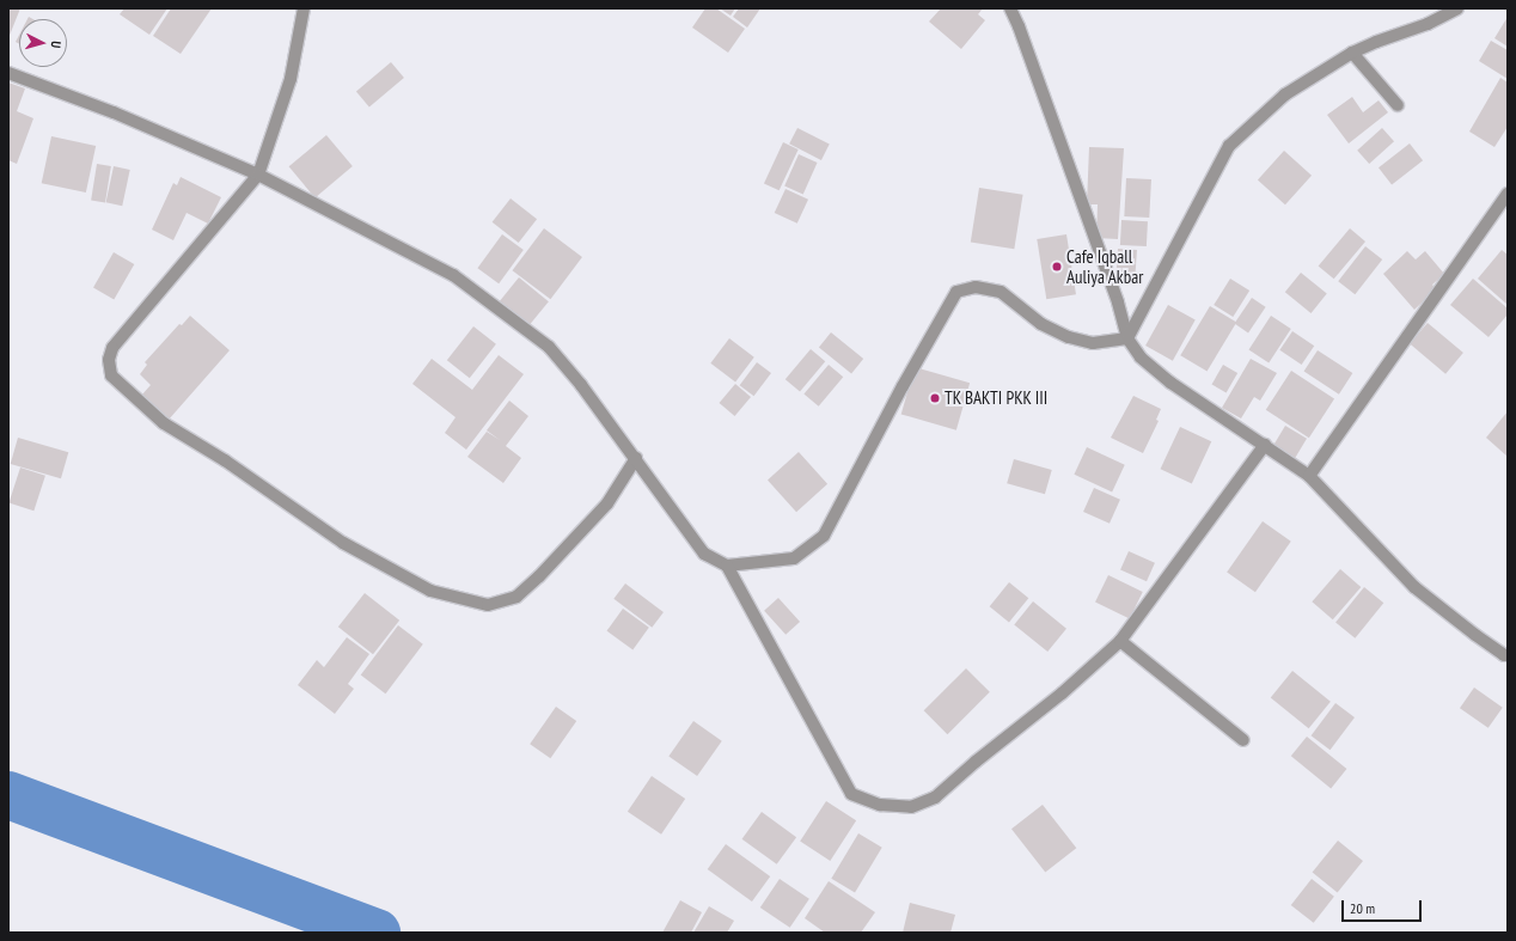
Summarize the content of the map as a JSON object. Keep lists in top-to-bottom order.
{
  "places": ["Cafe Iqball Auliya Akbar", "TK BAKTI PKK III"],
  "scale_bar": "20 m",
  "north": "right"
}
